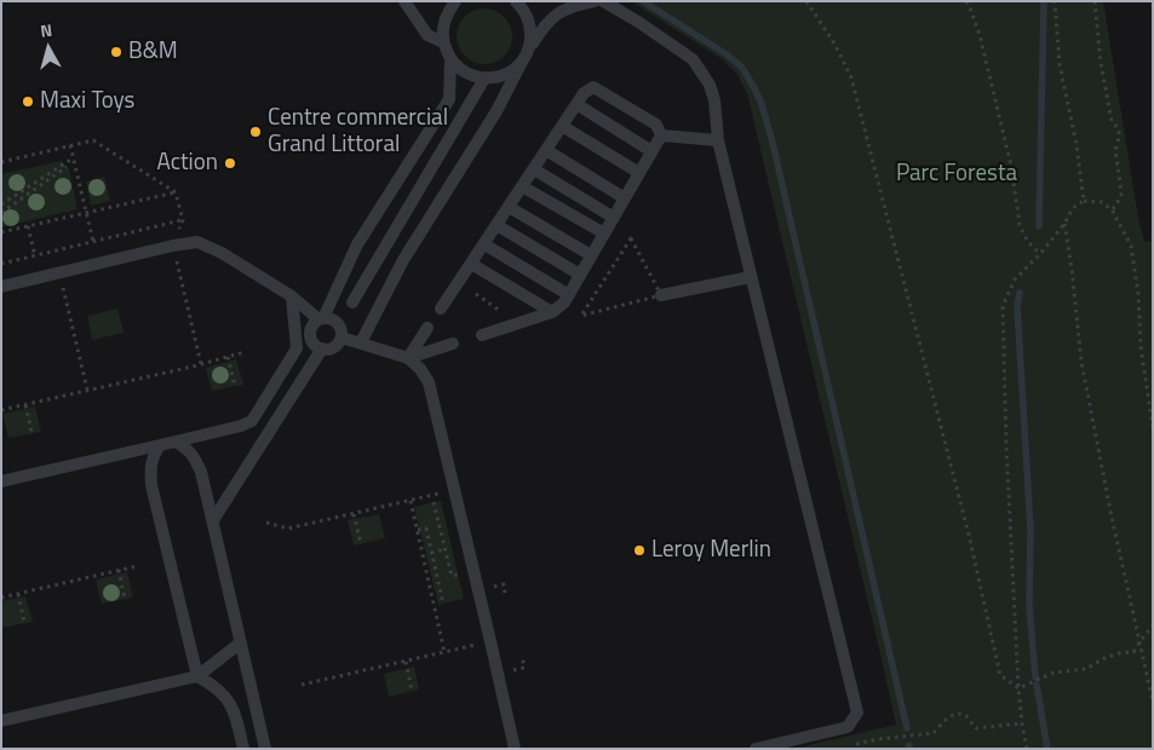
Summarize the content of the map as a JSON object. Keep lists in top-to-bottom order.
{
  "parks": ["Parc Foresta"],
  "places": [
    "B&M",
    "Maxi Toys",
    "Centre commercial Grand Littoral",
    "Action",
    "Leroy Merlin"
  ],
  "north": "top"
}
